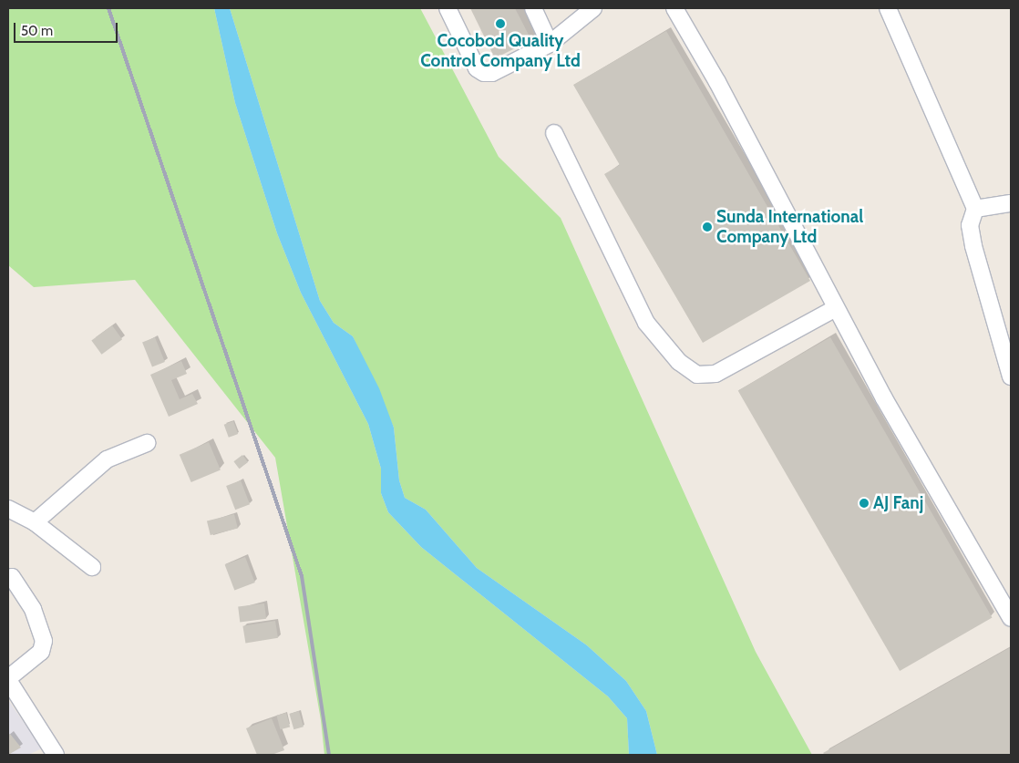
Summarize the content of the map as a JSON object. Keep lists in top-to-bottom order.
{
  "places": ["Cocobod Quality Control Company Ltd", "Sunda International Company Ltd", "AJ Fanj"],
  "scale_bar": "50 m"
}
